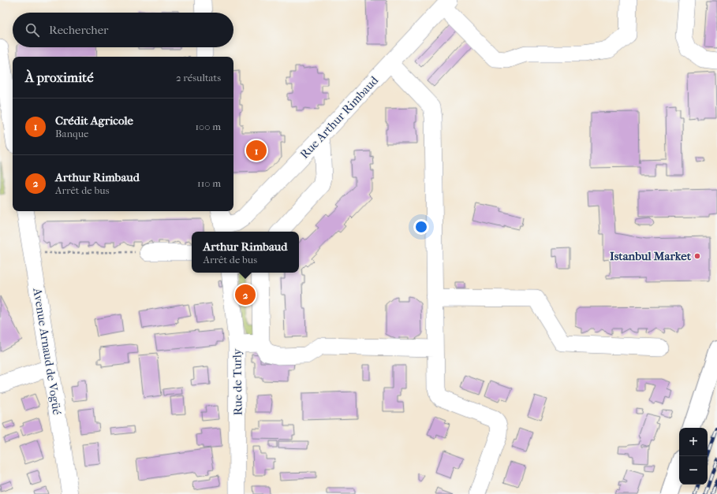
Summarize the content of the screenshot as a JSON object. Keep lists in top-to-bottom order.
{
  "streets": {
    "street": ["Rue Arthur Rimbaud", "Avenue Arnaud de Vogüé", "Rue de Turly"]
  },
  "places": ["Istanbul Market"],
  "page": {
    "search": "Rechercher",
    "heading": ["À proximité", "2 résultats"],
    "list": [
      {
        "mark": "1",
        "name": "Crédit Agricole",
        "note": "Banque",
        "value": "100 m"
      },
      {
        "mark": "2",
        "name": "Arthur Rimbaud",
        "note": "Arrêt de bus",
        "value": "110 m"
      }
    ],
    "pins": ["1", "2"],
    "popup": ["Arthur Rimbaud", "Arrêt de bus"],
    "map_buttons": ["+", "−"]
  }
}
